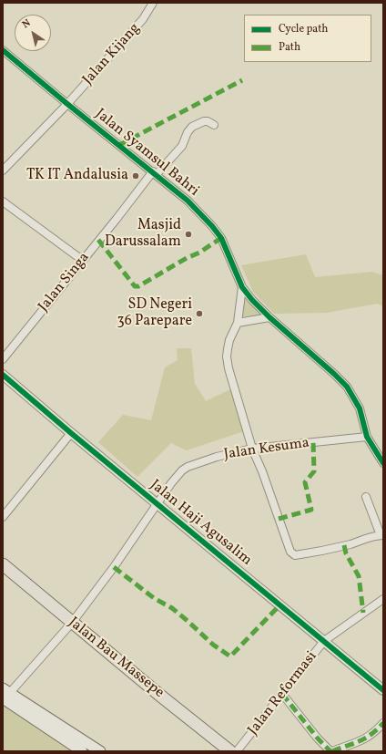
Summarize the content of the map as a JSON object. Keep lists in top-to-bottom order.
{
  "streets": {
    "highway": ["Jalan Bau Massepe"],
    "street": [
      "Jalan Kijang",
      "Jalan Syamsul Bahri",
      "Jalan Singa",
      "Jalan Kesuma",
      "Jalan Haji Agusalim",
      "Jalan Reformasi"
    ]
  },
  "crossings": [
    ["Jalan Kijang", "Jalan Syamsul Bahri"],
    ["Jalan Syamsul Bahri", "Jalan Singa"],
    ["Jalan Syamsul Bahri", "Jalan Kesuma"],
    ["Jalan Kesuma", "Jalan Haji Agusalim"],
    ["Jalan Kesuma", "Jalan Bau Massepe"],
    ["Jalan Haji Agusalim", "Jalan Reformasi"]
  ],
  "places": ["TK IT Andalusia", "Masjid Darussalam", "SD Negeri 36 Parepare"],
  "legend": ["Cycle path", "Path"],
  "north": "top left"
}
